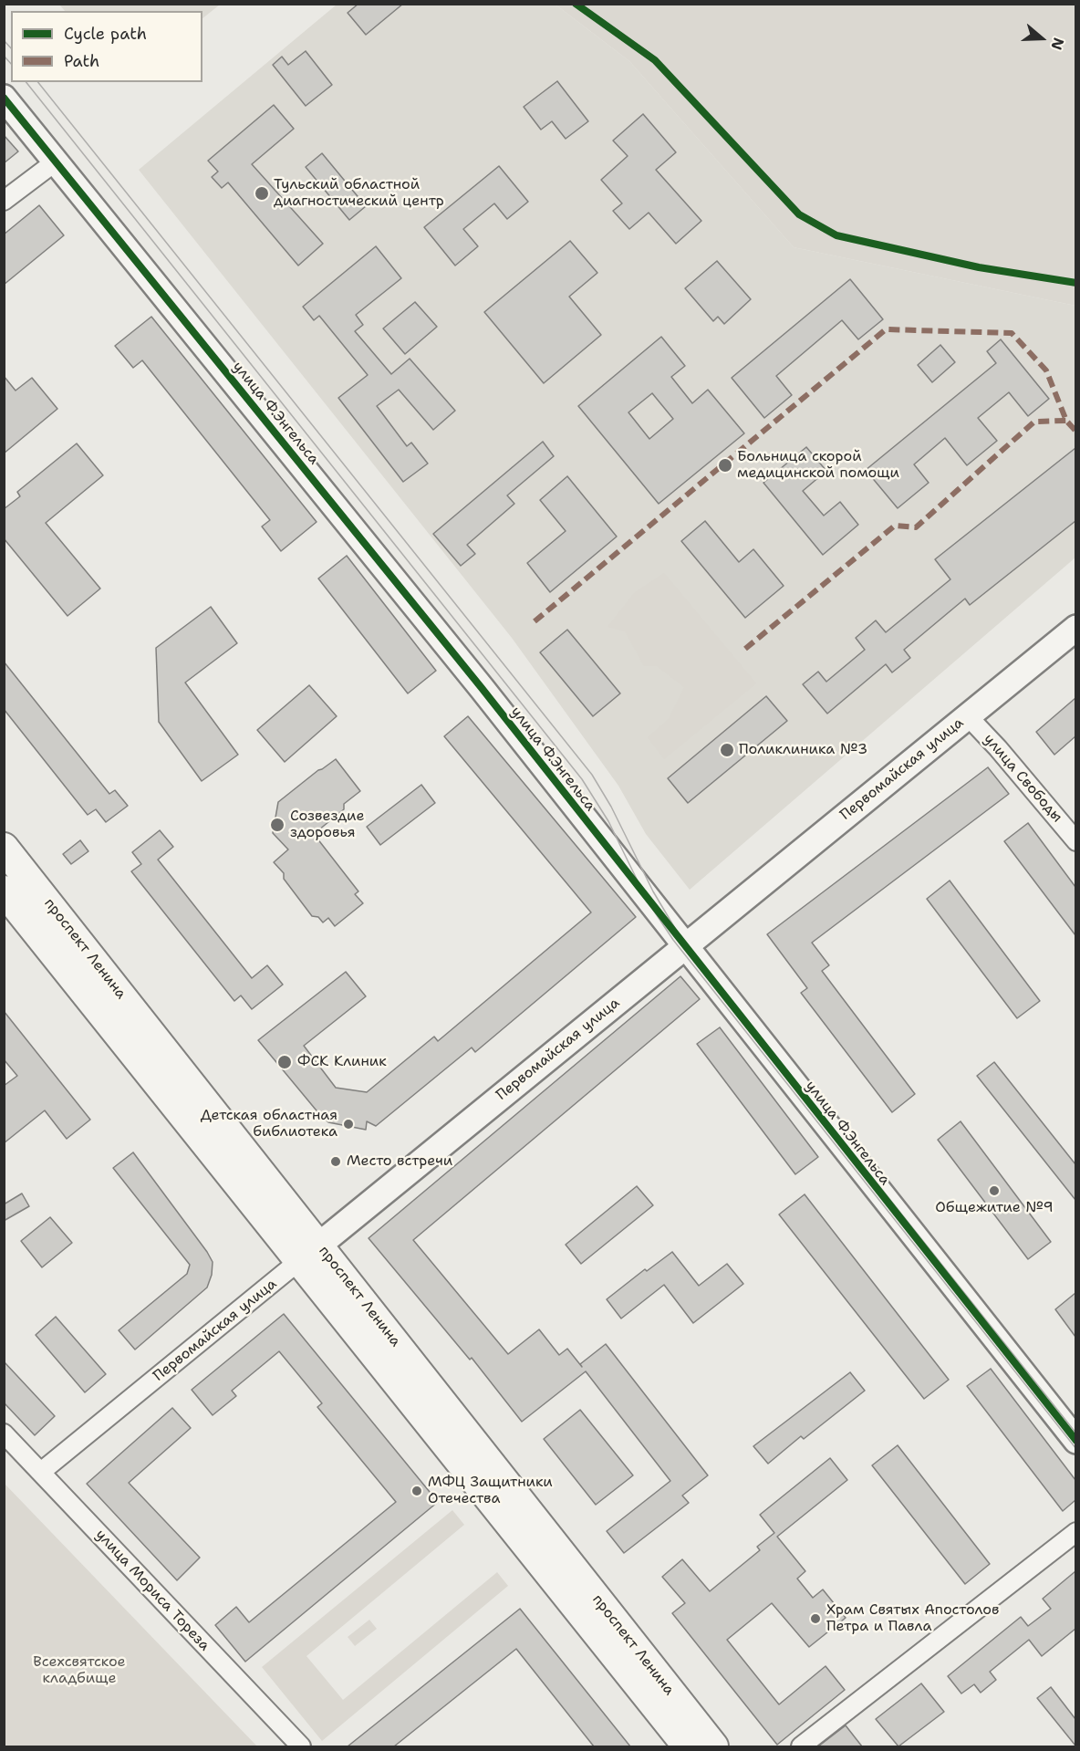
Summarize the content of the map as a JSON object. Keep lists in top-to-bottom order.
{
  "streets": {
    "main road": ["проспект Ленина"],
    "street": [
      "улица Ф.Энгельса",
      "Первомайская улица",
      "улица Свободы",
      "улица Мориса Тореза"
    ]
  },
  "crossings": [
    ["улица Ф.Энгельса", "Первомайская улица"],
    ["Первомайская улица", "улица Свободы"],
    ["Первомайская улица", "проспект Ленина"],
    ["Первомайская улица", "улица Мориса Тореза"]
  ],
  "parks": ["Всехсвятское кладбище"],
  "places": [
    "Тульский областной диагностический центр",
    "Больница скорой медицинской помощи",
    "Поликлиника №3",
    "Созвездие здоровья",
    "ФСК Клиник",
    "Детская областная библиотека",
    "Место встречи",
    "Общежитие №9",
    "МФЦ Защитники Отечества",
    "Храм Святых Апостолов Петра и Павла"
  ],
  "legend": ["Cycle path", "Path"],
  "north": "right"
}
